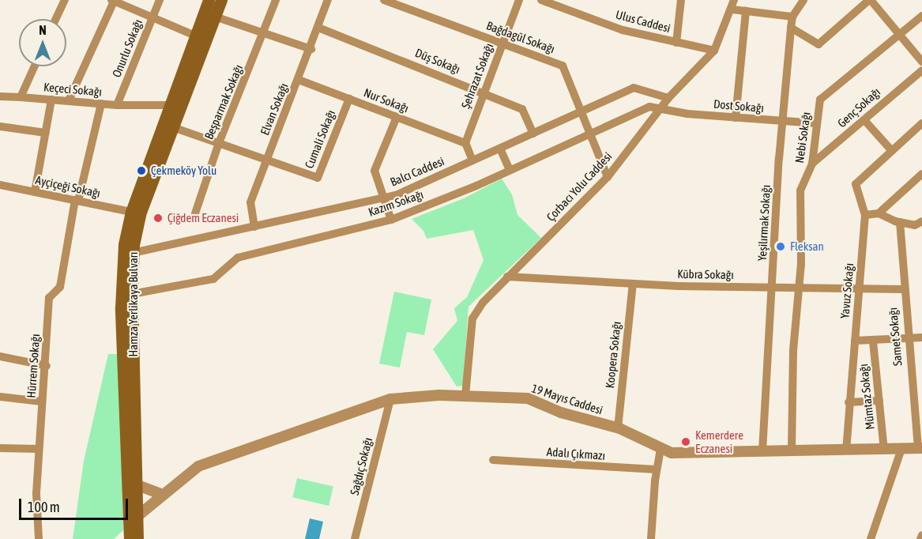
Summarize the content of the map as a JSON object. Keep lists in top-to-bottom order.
{
  "streets": {
    "main road": ["Hamza Yerlikaya Bulvarı"],
    "street": [
      "Ulus Caddesi",
      "Bağdagül Sokağı",
      "Onurlu Sokağı",
      "Düş Sokağı",
      "Şehrazat Sokağı",
      "Keçeci Sokağı",
      "Nur Sokağı",
      "Beşparmak Sokağı",
      "Dost Sokağı",
      "Genç Sokağı",
      "Elvan Sokağı",
      "Nebi Sokağı",
      "Cumali Sokağı",
      "Balcı Caddesi",
      "Ayçiçeği Sokağı",
      "Çorbacı Yolu Caddesi",
      "Kazım Sokağı",
      "Yeşilırmak Sokağı",
      "Kübra Sokağı",
      "Yavuz Sokağı",
      "Samet Sokağı",
      "Koopera Sokağı",
      "Hürrem Sokağı",
      "Mümtaz Sokağı",
      "19 Mayıs Caddesi",
      "Adalı Çıkmazı",
      "Sağdıç Sokağı"
    ]
  },
  "crossings": [
    ["Ulus Caddesi", "Çorbacı Yolu Caddesi"],
    ["Bağdagül Sokağı", "Şehrazat Sokağı"],
    ["Bağdagül Sokağı", "Balcı Caddesi"],
    ["Bağdagül Sokağı", "Çorbacı Yolu Caddesi"],
    ["Bağdagül Sokağı", "Kazım Sokağı"],
    ["Onurlu Sokağı", "Keçeci Sokağı"],
    ["Düş Sokağı", "Şehrazat Sokağı"],
    ["Düş Sokağı", "Elvan Sokağı"],
    ["Düş Sokağı", "Balcı Caddesi"],
    ["Şehrazat Sokağı", "Nur Sokağı"],
    ["Keçeci Sokağı", "Hamza Yerlikaya Bulvarı"],
    ["Keçeci Sokağı", "Hürrem Sokağı"],
    ["Nur Sokağı", "Elvan Sokağı"],
    ["Nur Sokağı", "Cumali Sokağı"],
    ["Beşparmak Sokağı", "Cumali Sokağı"],
    ["Dost Sokağı", "Nebi Sokağı"],
    ["Dost Sokağı", "Çorbacı Yolu Caddesi"],
    ["Dost Sokağı", "Kazım Sokağı"],
    ["Dost Sokağı", "Yeşilırmak Sokağı"],
    ["Genç Sokağı", "Nebi Sokağı"],
    ["Elvan Sokağı", "Cumali Sokağı"],
    ["Elvan Sokağı", "Balcı Caddesi"],
    ["Nebi Sokağı", "Kübra Sokağı"],
    ["Nebi Sokağı", "19 Mayıs Caddesi"],
    ["Cumali Sokağı", "Hamza Yerlikaya Bulvarı"],
    ["Balcı Caddesi", "Çorbacı Yolu Caddesi"],
    ["Balcı Caddesi", "Hamza Yerlikaya Bulvarı"],
    ["Ayçiçeği Sokağı", "Hamza Yerlikaya Bulvarı"],
    ["Ayçiçeği Sokağı", "Hürrem Sokağı"],
    ["Çorbacı Yolu Caddesi", "Kazım Sokağı"],
    ["Çorbacı Yolu Caddesi", "Kübra Sokağı"],
    ["Çorbacı Yolu Caddesi", "19 Mayıs Caddesi"],
    ["Kazım Sokağı", "Hamza Yerlikaya Bulvarı"],
    ["Yeşilırmak Sokağı", "Kübra Sokağı"],
    ["Yeşilırmak Sokağı", "19 Mayıs Caddesi"],
    ["Kübra Sokağı", "Yavuz Sokağı"],
    ["Kübra Sokağı", "Samet Sokağı"],
    ["Kübra Sokağı", "Koopera Sokağı"],
    ["Yavuz Sokağı", "19 Mayıs Caddesi"],
    ["Hamza Yerlikaya Bulvarı", "19 Mayıs Caddesi"],
    ["Samet Sokağı", "19 Mayıs Caddesi"],
    ["Koopera Sokağı", "19 Mayıs Caddesi"],
    ["Mümtaz Sokağı", "19 Mayıs Caddesi"],
    ["19 Mayıs Caddesi", "Sağdıç Sokağı"]
  ],
  "places": [
    "Çekmeköy Yolu",
    "Çiğdem Eczanesi",
    "Fleksan",
    "Kemerdere Eczanesi"
  ],
  "scale_bar": "100 m",
  "north": "top"
}
